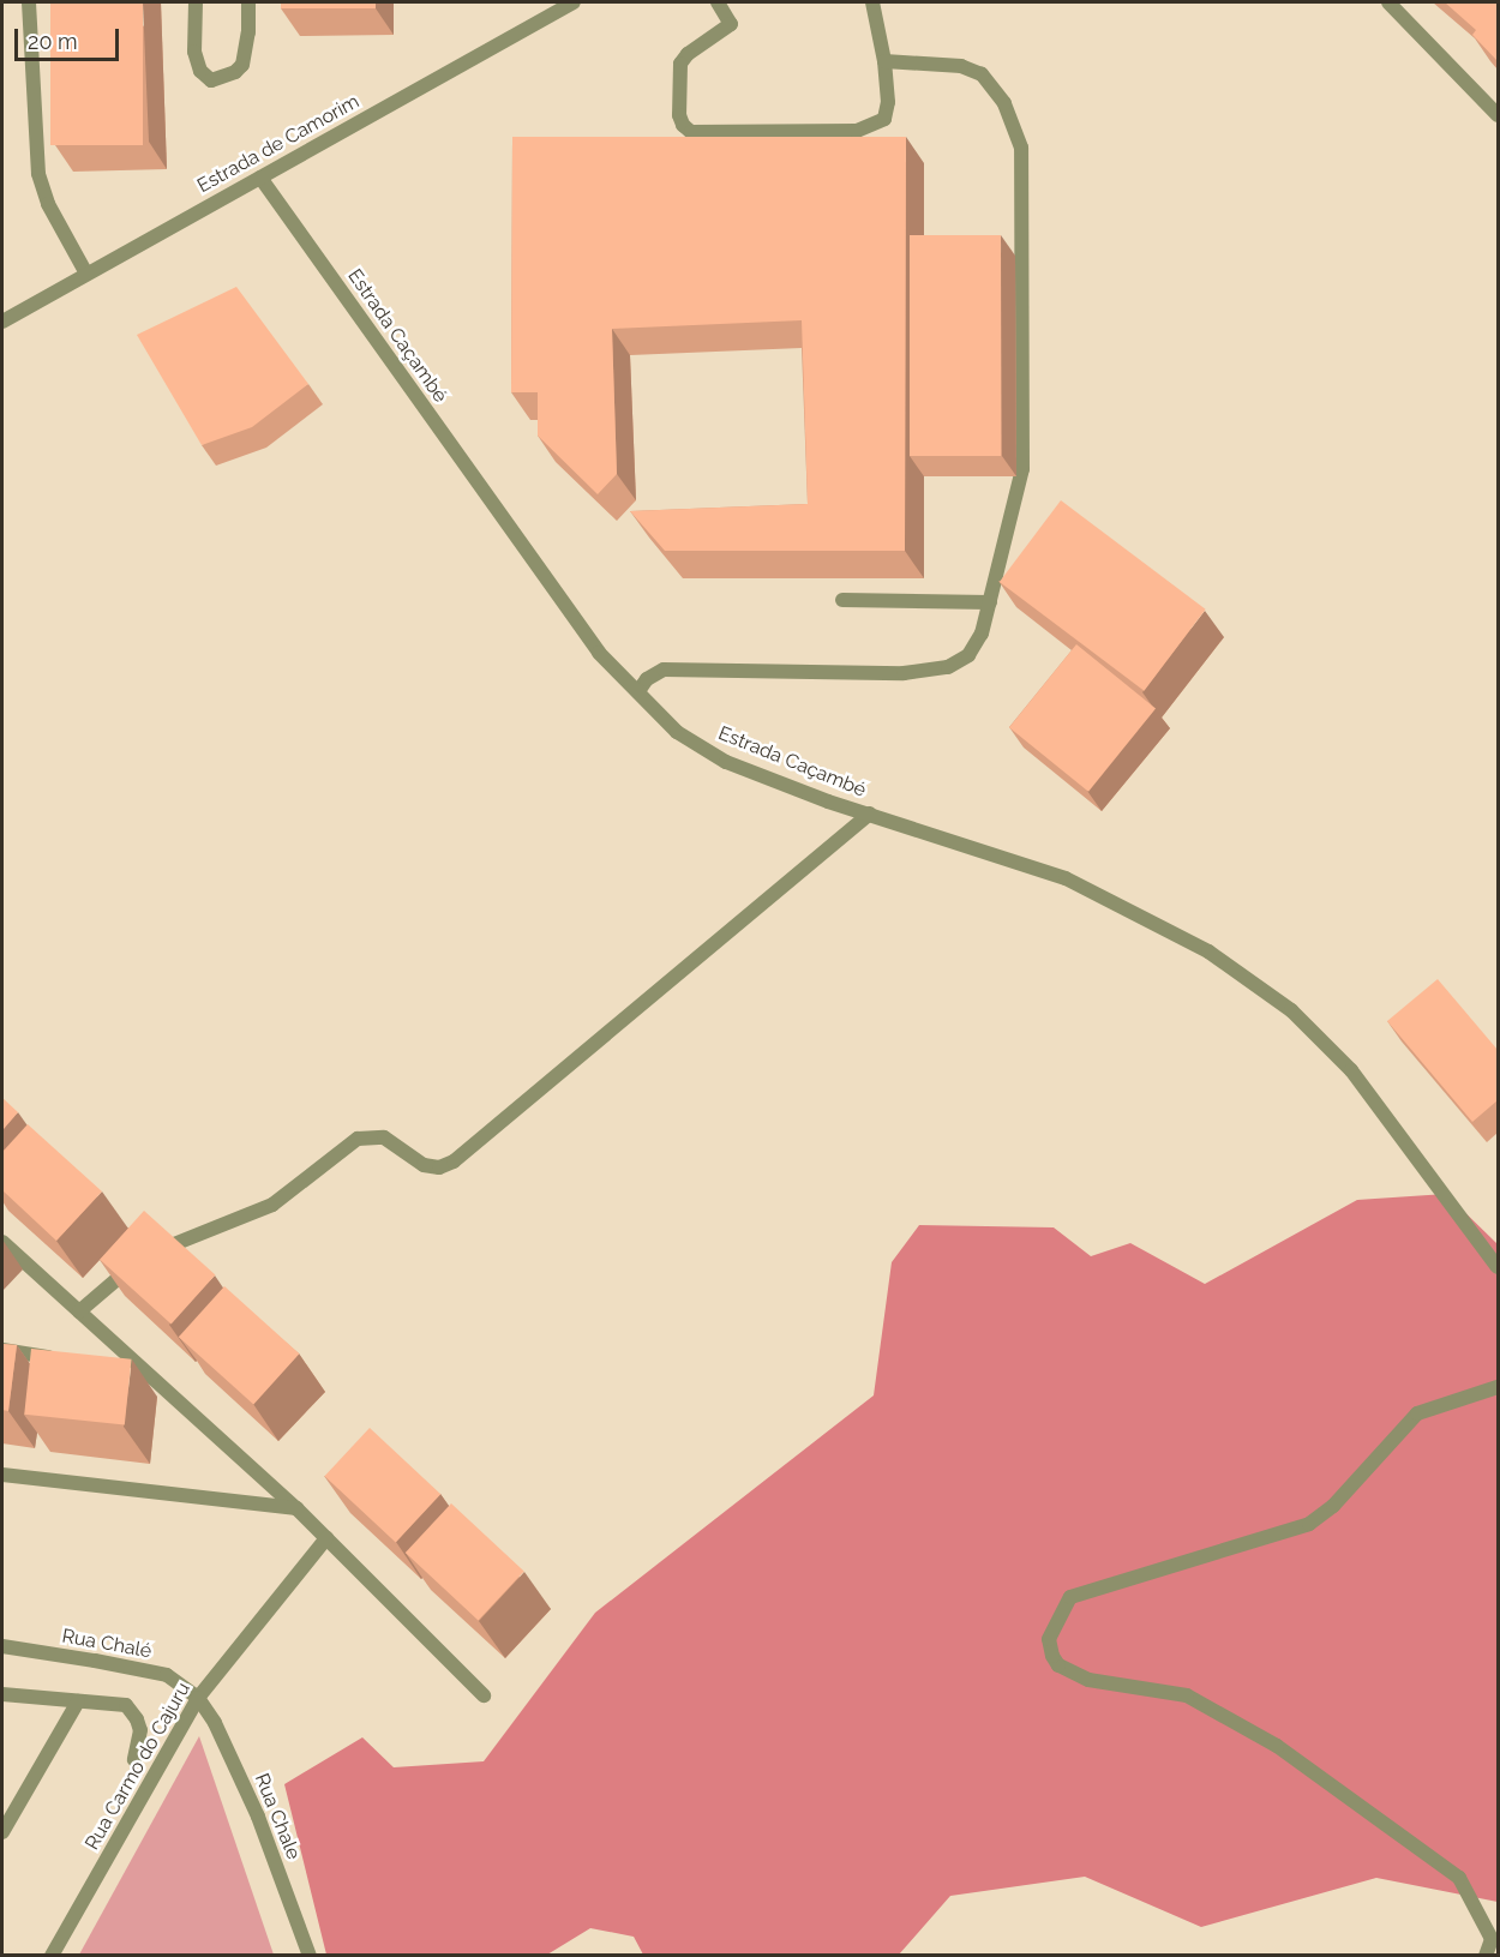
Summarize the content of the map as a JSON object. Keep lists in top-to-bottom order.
{
  "streets": {
    "street": [
      "Estrada de Camorim",
      "Estrada Caçambé",
      "Rua Chalé",
      "Rua Carmo do Cajuru",
      "Rua Chale"
    ]
  },
  "crossings": [
    ["Estrada de Camorim", "Estrada Caçambé"],
    ["Rua Chalé", "Rua Carmo do Cajuru"],
    ["Rua Chalé", "Rua Chale"],
    ["Rua Carmo do Cajuru", "Rua Chale"]
  ],
  "scale_bar": "20 m"
}
